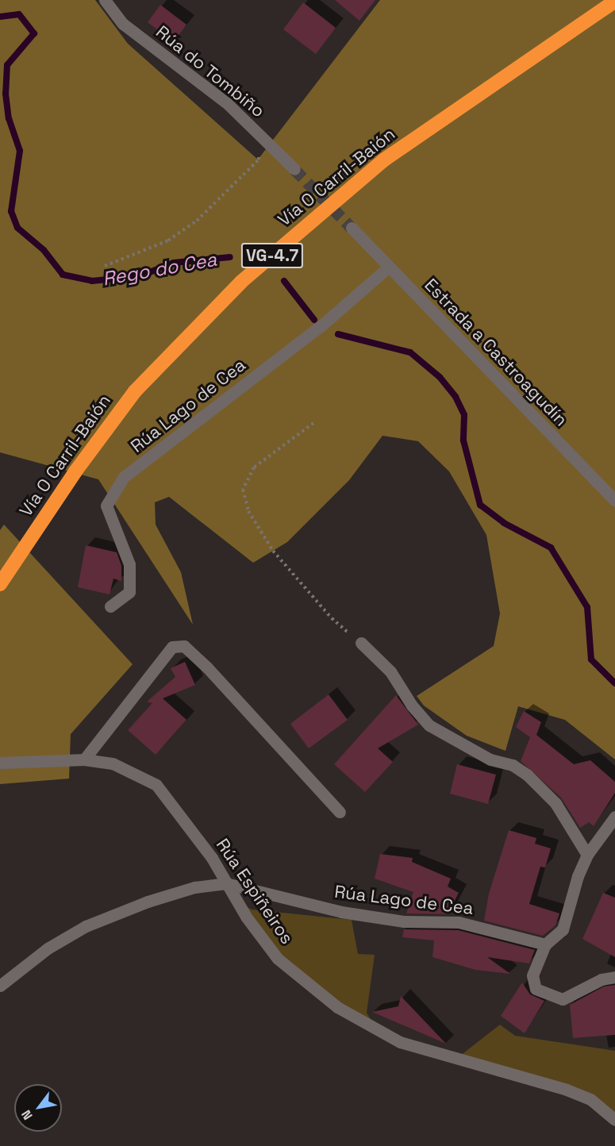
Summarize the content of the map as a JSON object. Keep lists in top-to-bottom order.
{
  "streets": {
    "highway": ["Vía O Carril-Baión", "VG-4.7"],
    "street": [
      "Rúa do Tombiño",
      "Estrada a Castroagudín",
      "Rúa Lago de Cea",
      "Rúa Espiñeiros"
    ]
  },
  "crossings": [
    ["Estrada a Castroagudín", "Rúa Lago de Cea"],
    ["Rúa Lago de Cea", "Rúa Espiñeiros"]
  ],
  "water": ["Rego do Cea"],
  "north": "bottom left"
}
